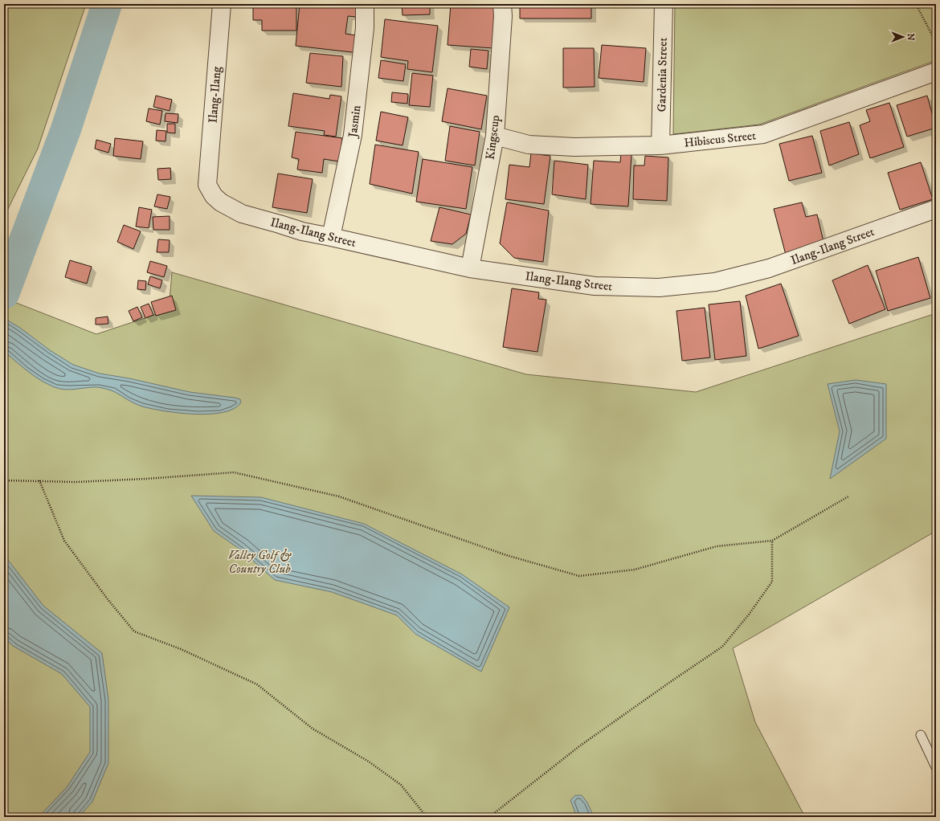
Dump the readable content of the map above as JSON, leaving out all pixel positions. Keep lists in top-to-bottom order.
{
  "streets": {
    "street": [
      "Gardenia Street",
      "Ilang-Ilang",
      "Jasmin",
      "Kingscup",
      "Hibiscus Street",
      "Ilang-Ilang Street"
    ]
  },
  "crossings": [
    ["Gardenia Street", "Hibiscus Street"],
    ["Ilang-Ilang", "Ilang-Ilang Street"],
    ["Jasmin", "Ilang-Ilang Street"],
    ["Kingscup", "Hibiscus Street"],
    ["Kingscup", "Ilang-Ilang Street"]
  ],
  "parks": ["Valley Golf & Country Club"],
  "north": "right"
}
